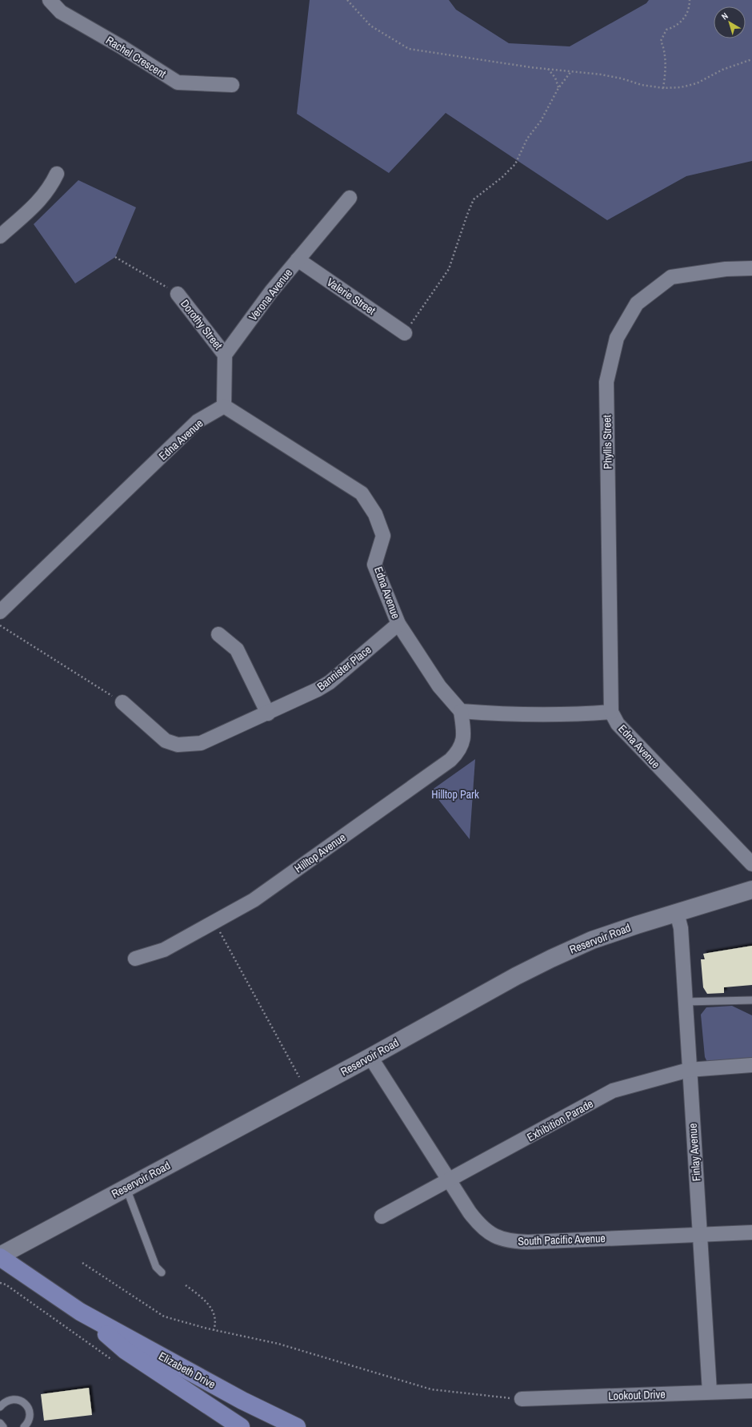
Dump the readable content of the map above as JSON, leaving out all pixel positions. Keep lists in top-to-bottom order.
{
  "streets": {
    "main road": ["Elizabeth Drive"],
    "street": [
      "Rachel Crescent",
      "Verona Avenue",
      "Valerie Street",
      "Dorothy Street",
      "Edna Avenue",
      "Phyllis Street",
      "Bannister Place",
      "Hilltop Avenue",
      "Reservoir Road",
      "Exhibition Parade",
      "Finlay Avenue",
      "South Pacific Avenue",
      "Lookout Drive"
    ]
  },
  "crossings": [
    ["Verona Avenue", "Valerie Street"],
    ["Verona Avenue", "Dorothy Street"],
    ["Edna Avenue", "Phyllis Street"],
    ["Edna Avenue", "Bannister Place"],
    ["Edna Avenue", "Hilltop Avenue"],
    ["Reservoir Road", "Finlay Avenue"],
    ["Reservoir Road", "South Pacific Avenue"],
    ["Reservoir Road", "Elizabeth Drive"],
    ["Exhibition Parade", "Finlay Avenue"],
    ["Exhibition Parade", "South Pacific Avenue"],
    ["Finlay Avenue", "South Pacific Avenue"],
    ["Finlay Avenue", "Lookout Drive"]
  ],
  "parks": ["Hilltop Park"],
  "north": "top left"
}
